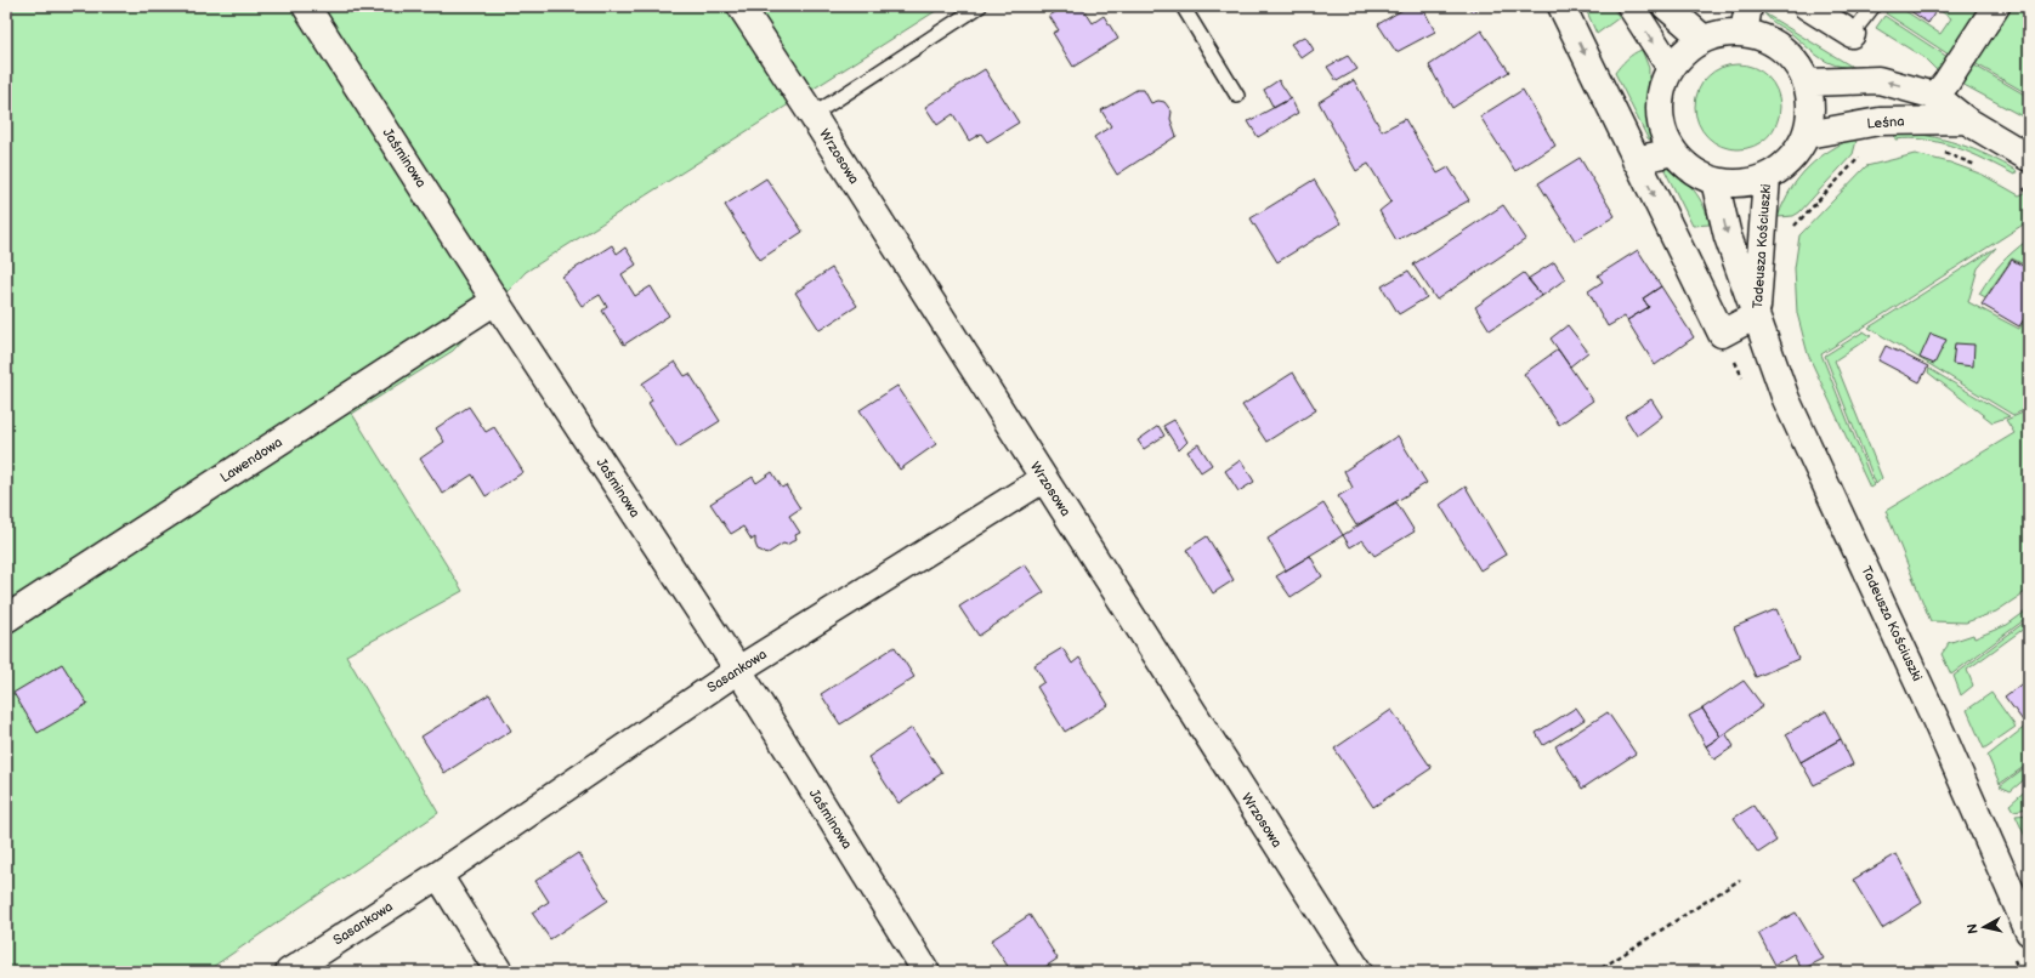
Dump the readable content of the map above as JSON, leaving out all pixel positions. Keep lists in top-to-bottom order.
{
  "streets": {
    "street": [
      "Leśna",
      "Wrzosowa",
      "Jaśminowa",
      "Tadeusza Kościuszki",
      "Lawendowa",
      "Sasankowa"
    ]
  },
  "crossings": [
    ["Leśna", "Tadeusza Kościuszki"],
    ["Wrzosowa", "Sasankowa"],
    ["Jaśminowa", "Lawendowa"],
    ["Jaśminowa", "Sasankowa"]
  ],
  "north": "left"
}
